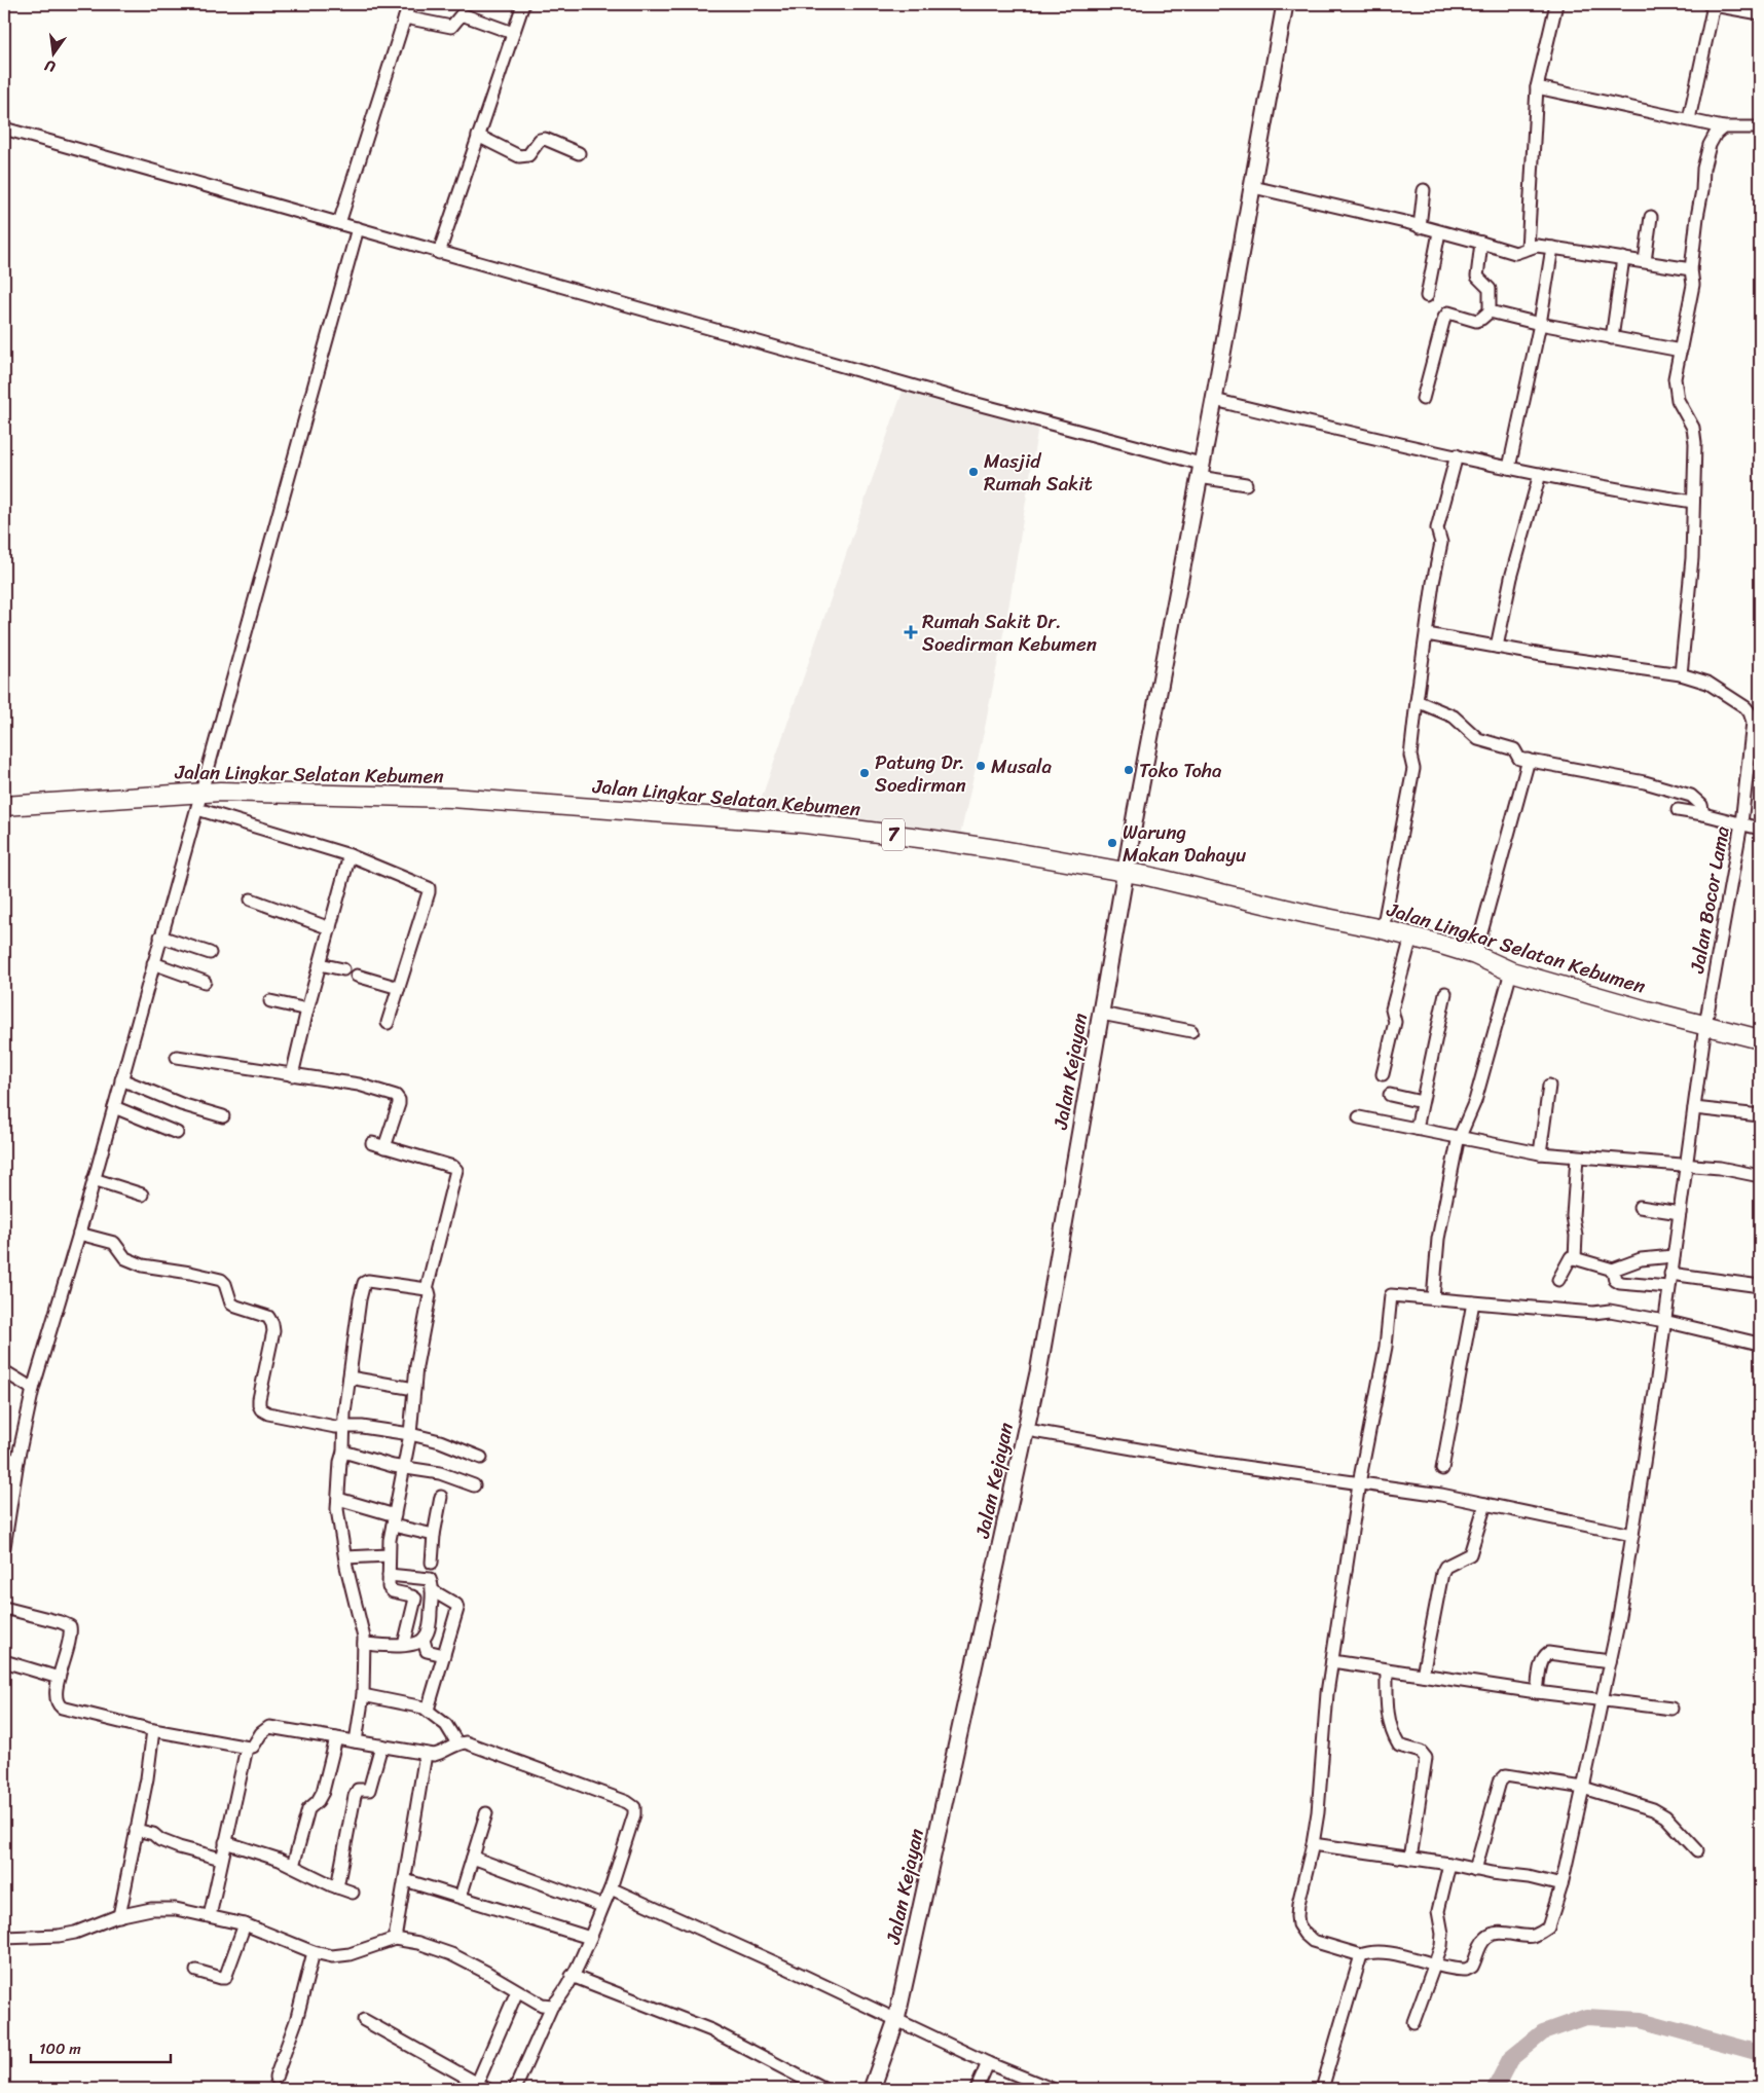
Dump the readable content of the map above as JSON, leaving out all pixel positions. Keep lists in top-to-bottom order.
{
  "streets": {
    "highway": ["Jalan Lingkar Selatan Kebumen", "7"],
    "main road": ["Jalan Kejayan"],
    "street": ["Jalan Bocor Lama"]
  },
  "crossings": [
    ["Jalan Lingkar Selatan Kebumen", "Jalan Bocor Lama"],
    ["Jalan Lingkar Selatan Kebumen", "Jalan Kejayan"]
  ],
  "places": {
    "other": [
      "Masjid Rumah Sakit",
      "Musala",
      "Toko Toha",
      "Patung Dr. Soedirman",
      "Warung Makan Dahayu"
    ],
    "health": ["Rumah Sakit Dr. Soedirman Kebumen"]
  },
  "scale_bar": "100 m",
  "north": "bottom"
}
